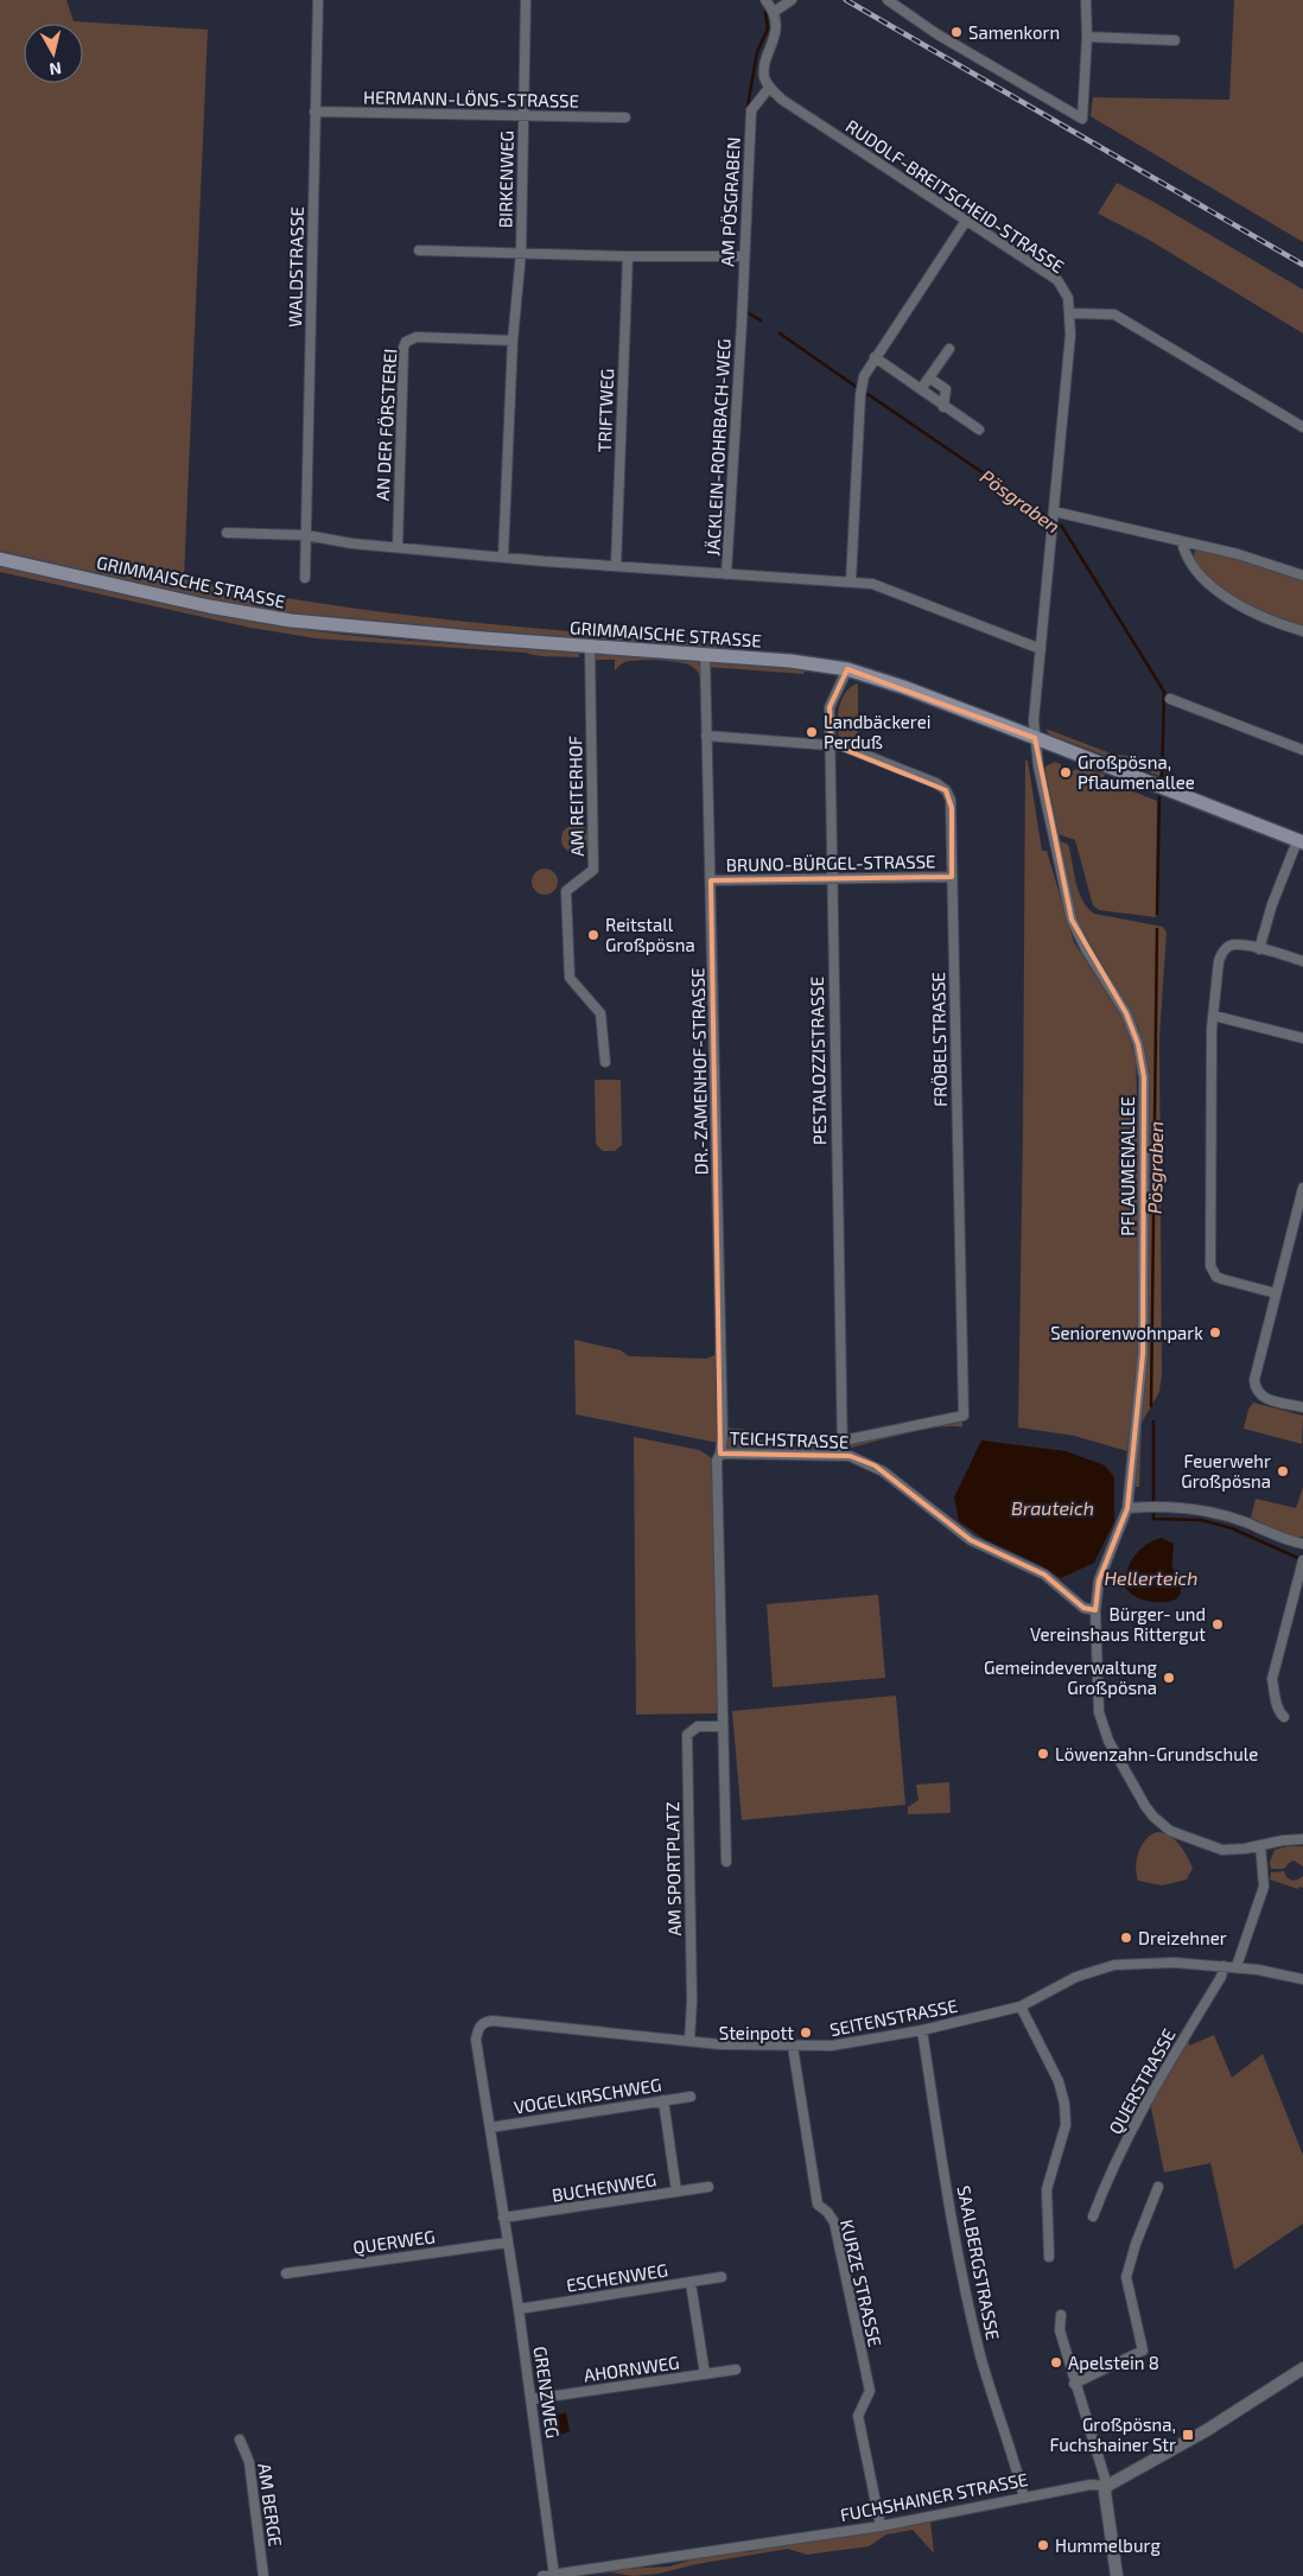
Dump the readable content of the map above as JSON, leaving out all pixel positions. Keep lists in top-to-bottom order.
{
  "streets": {
    "main road": ["GRIMMAISCHE STRASSE"],
    "street": [
      "HERMANN-LÖNS-STRASSE",
      "BIRKENWEG",
      "RUDOLF-BREITSCHEID-STRASSE",
      "AM PÖSGRABEN",
      "WALDSTRASSE",
      "TRIFTWEG",
      "AN DER FÖRSTEREI",
      "JÄCKLEIN-ROHRBACH-WEG",
      "AM REITERHOF",
      "BRUNO-BÜRGEL-STRASSE",
      "FRÖBELSTRASSE",
      "PESTALOZZISTRASSE",
      "DR.-ZAMENHOF-STRASSE",
      "PFLAUMENALLEE",
      "TEICHSTRASSE",
      "AM SPORTPLATZ",
      "SEITENSTRASSE",
      "QUERSTRASSE",
      "VOGELKIRSCHWEG",
      "BUCHENWEG",
      "QUERWEG",
      "SAALBERGSTRASSE",
      "ESCHENWEG",
      "KURZE STRASSE",
      "AHORNWEG",
      "GRENZWEG",
      "FUCHSHAINER STRASSE",
      "AM BERGE"
    ]
  },
  "crossings": [
    ["HERMANN-LÖNS-STRASSE", "BIRKENWEG"],
    ["HERMANN-LÖNS-STRASSE", "WALDSTRASSE"],
    ["RUDOLF-BREITSCHEID-STRASSE", "AM PÖSGRABEN"],
    ["RUDOLF-BREITSCHEID-STRASSE", "GRIMMAISCHE STRASSE"],
    ["RUDOLF-BREITSCHEID-STRASSE", "PFLAUMENALLEE"],
    ["AM PÖSGRABEN", "JÄCKLEIN-ROHRBACH-WEG"],
    ["GRIMMAISCHE STRASSE", "AM REITERHOF"],
    ["GRIMMAISCHE STRASSE", "PESTALOZZISTRASSE"],
    ["GRIMMAISCHE STRASSE", "DR.-ZAMENHOF-STRASSE"],
    ["GRIMMAISCHE STRASSE", "PFLAUMENALLEE"],
    ["BRUNO-BÜRGEL-STRASSE", "FRÖBELSTRASSE"],
    ["BRUNO-BÜRGEL-STRASSE", "PESTALOZZISTRASSE"],
    ["BRUNO-BÜRGEL-STRASSE", "DR.-ZAMENHOF-STRASSE"],
    ["FRÖBELSTRASSE", "PESTALOZZISTRASSE"],
    ["FRÖBELSTRASSE", "DR.-ZAMENHOF-STRASSE"],
    ["PESTALOZZISTRASSE", "TEICHSTRASSE"],
    ["DR.-ZAMENHOF-STRASSE", "TEICHSTRASSE"],
    ["PFLAUMENALLEE", "TEICHSTRASSE"],
    ["AM SPORTPLATZ", "SEITENSTRASSE"],
    ["SEITENSTRASSE", "QUERSTRASSE"],
    ["SEITENSTRASSE", "SAALBERGSTRASSE"],
    ["SEITENSTRASSE", "KURZE STRASSE"],
    ["SEITENSTRASSE", "GRENZWEG"],
    ["VOGELKIRSCHWEG", "GRENZWEG"],
    ["BUCHENWEG", "GRENZWEG"],
    ["QUERWEG", "GRENZWEG"],
    ["SAALBERGSTRASSE", "FUCHSHAINER STRASSE"],
    ["ESCHENWEG", "GRENZWEG"],
    ["KURZE STRASSE", "FUCHSHAINER STRASSE"],
    ["AHORNWEG", "GRENZWEG"],
    ["GRENZWEG", "FUCHSHAINER STRASSE"]
  ],
  "water": ["Pösgraben", "Brauteich", "Hellerteich"],
  "places": {
    "other": [
      "Samenkorn",
      "Landbäckerei Perduß",
      "Großpösna, Pflaumenallee",
      "Reitstall Großpösna",
      "Seniorenwohnpark",
      "Feuerwehr Großpösna",
      "Bürger- und Vereinshaus Rittergut",
      "Gemeindeverwaltung Großpösna",
      "Löwenzahn-Grundschule",
      "Dreizehner",
      "Steinpott",
      "Apelstein 8",
      "Hummelburg"
    ],
    "transit": ["Großpösna, Fuchshainer Str"]
  },
  "north": "bottom"
}
